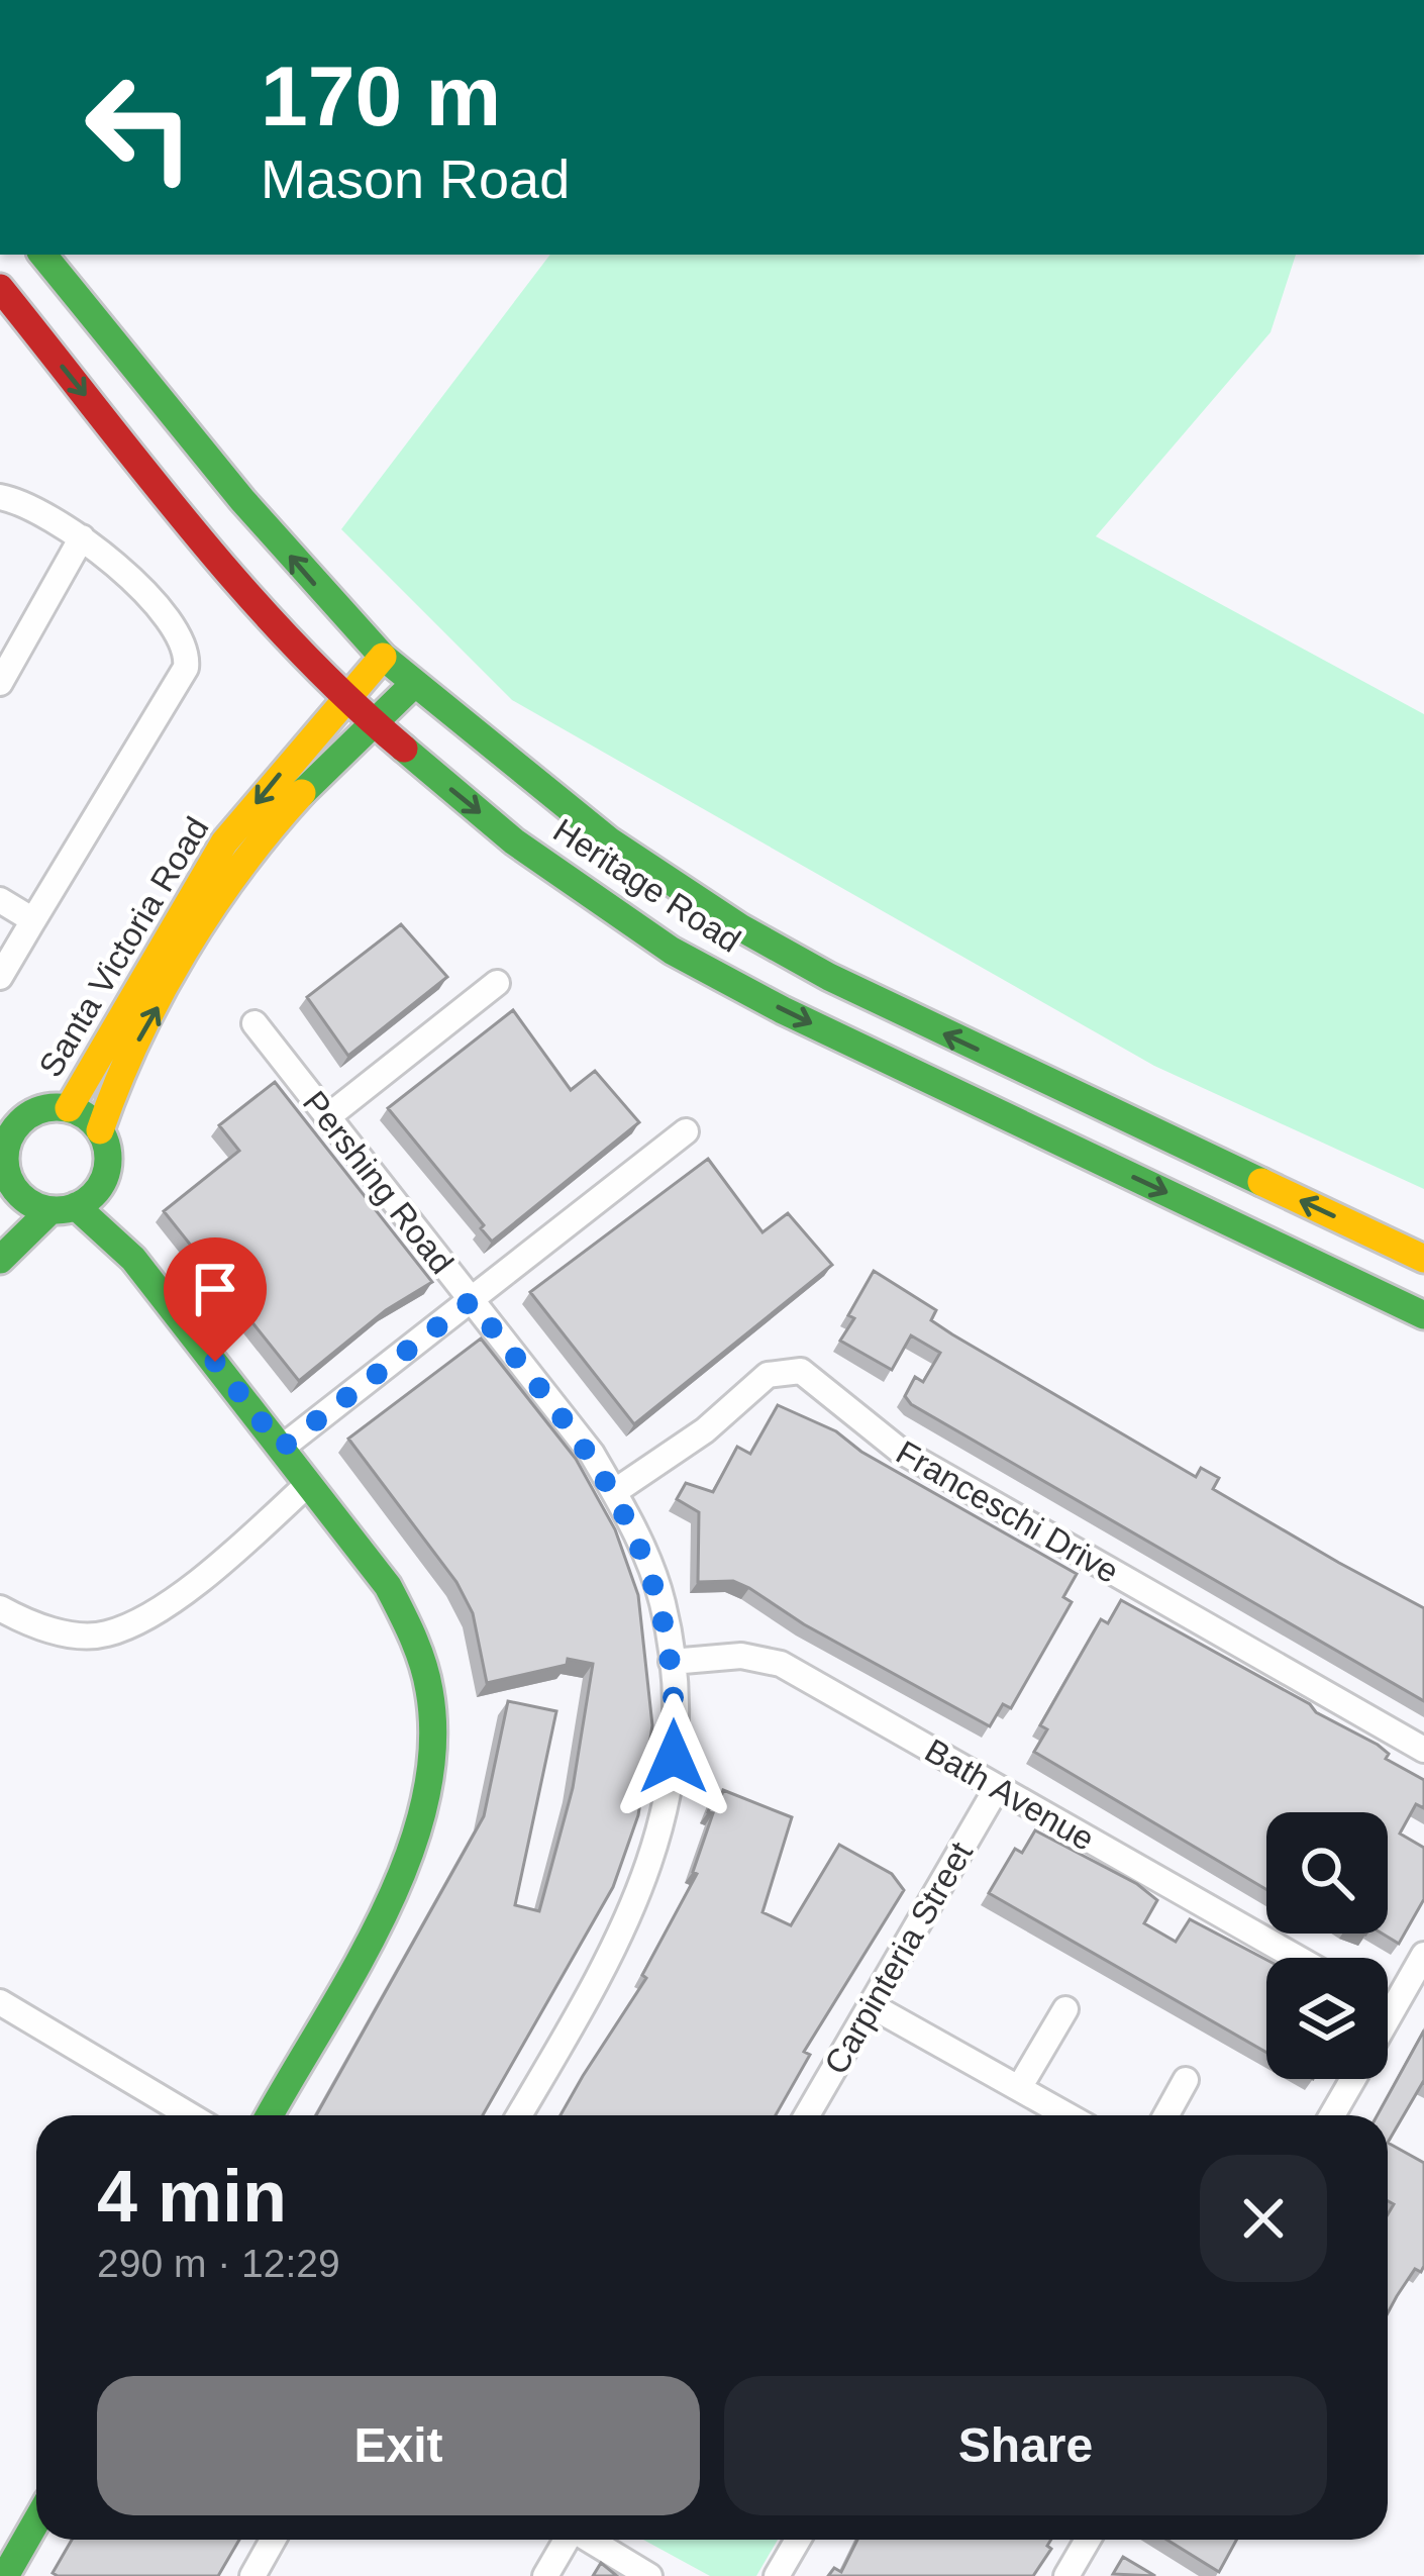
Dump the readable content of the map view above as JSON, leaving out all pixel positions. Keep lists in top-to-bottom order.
{
  "streets": {
    "main road": ["Heritage Road", "Santa Victoria Road"],
    "street": [
      "Pershing Road",
      "Franceschi Drive",
      "Bath Avenue",
      "Carpinteria Street"
    ]
  },
  "crossings": [
    ["Heritage Road", "Santa Victoria Road"],
    ["Pershing Road", "Franceschi Drive"],
    ["Pershing Road", "Bath Avenue"],
    ["Bath Avenue", "Carpinteria Street"]
  ],
  "page": {
    "turn": ["170 m", "Mason Road"],
    "heading": ["4 min", "290 m · 12:29"],
    "buttons": ["Exit", "Share"]
  }
}
